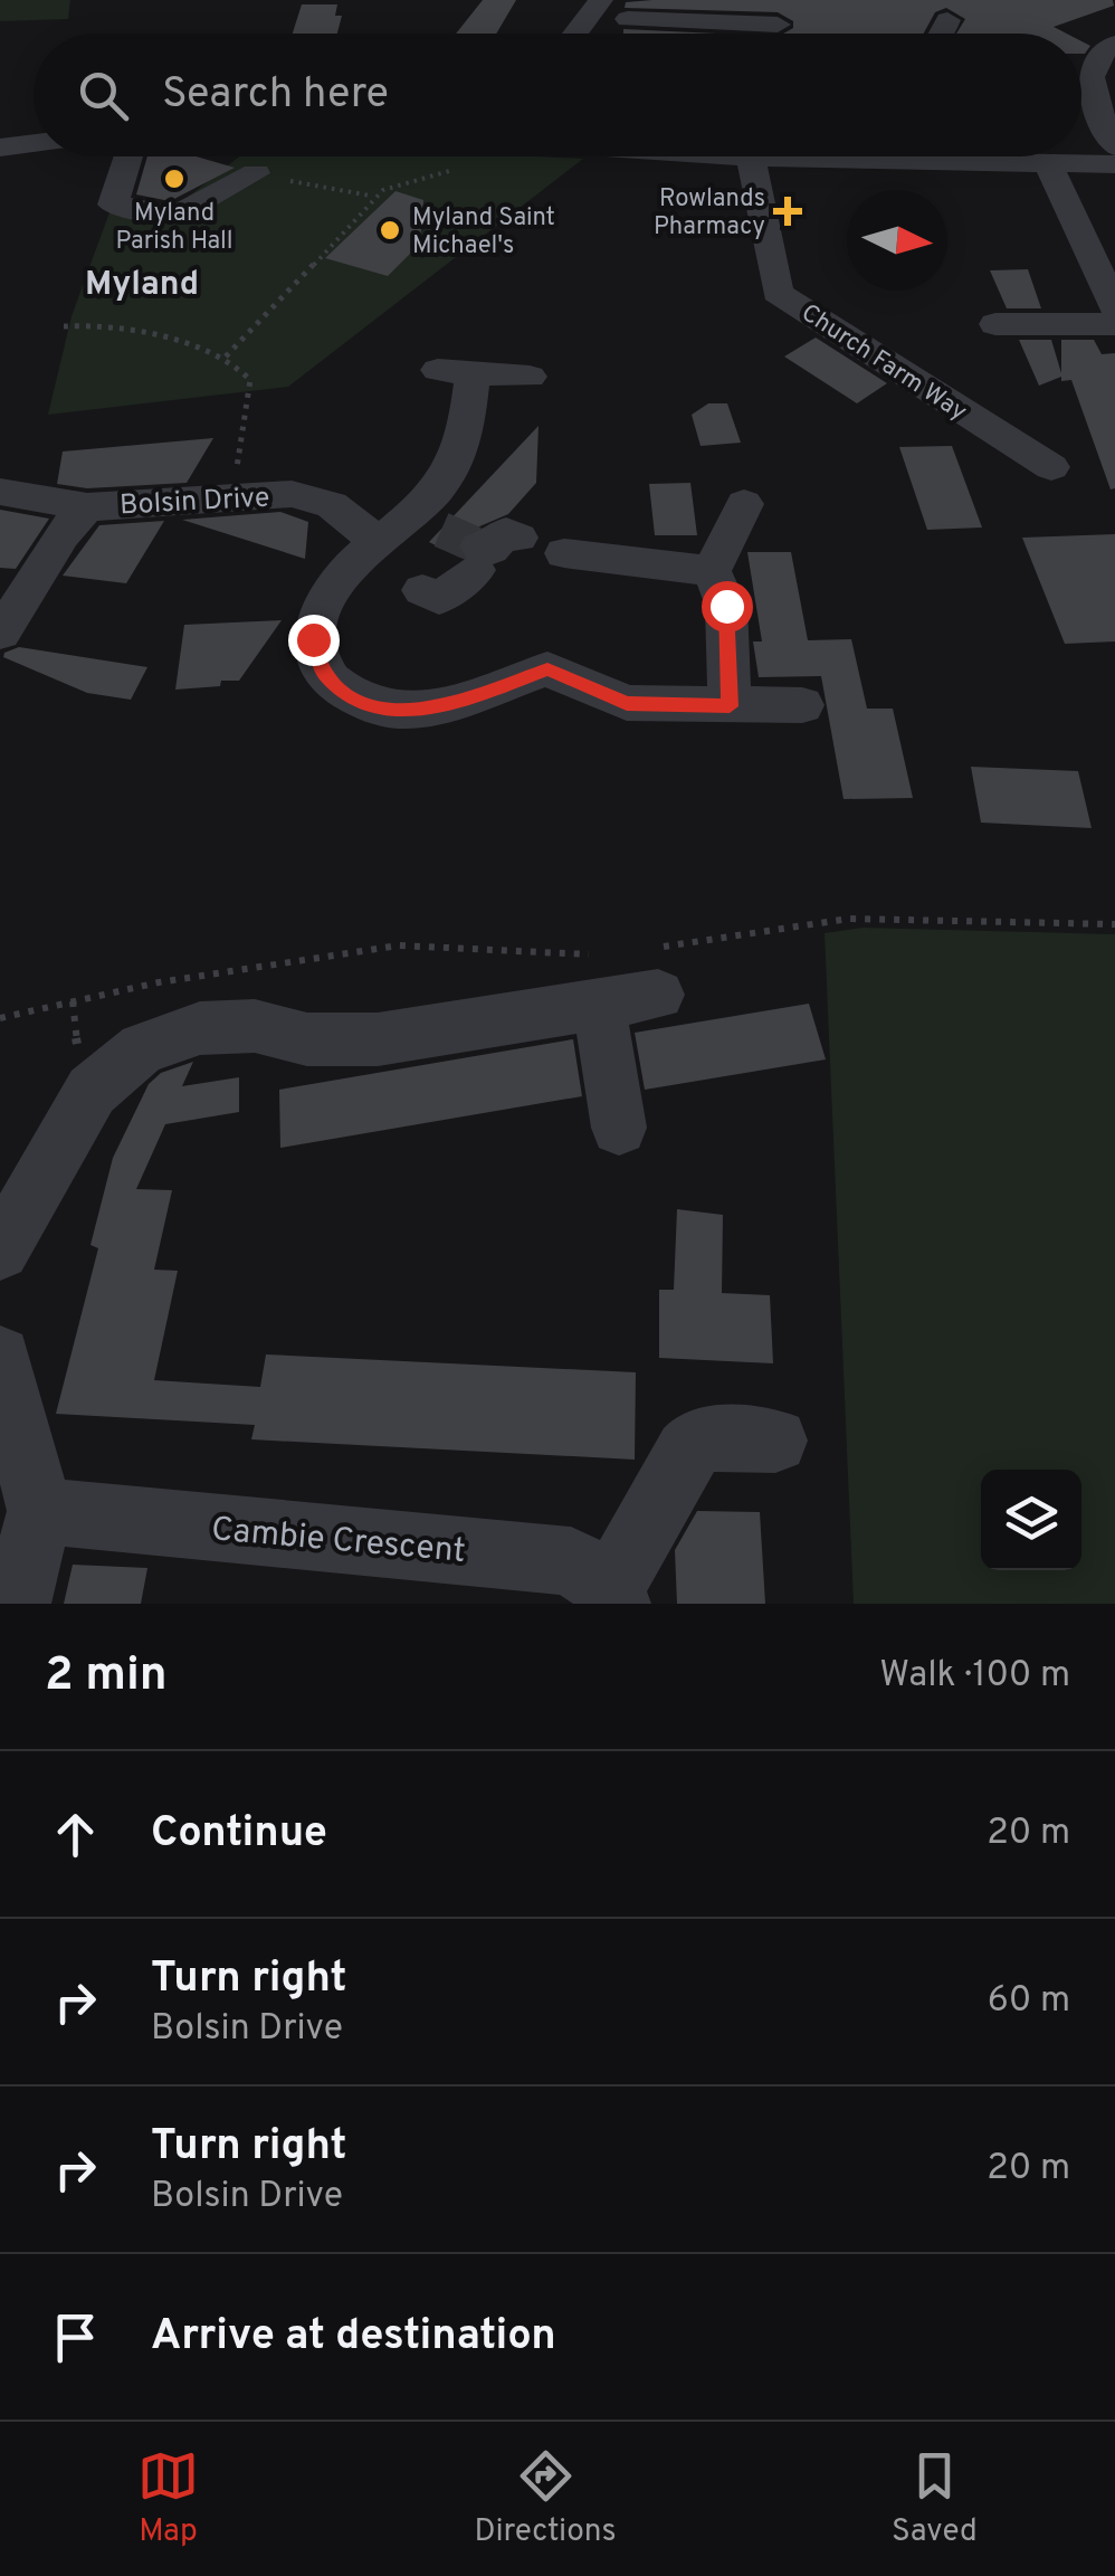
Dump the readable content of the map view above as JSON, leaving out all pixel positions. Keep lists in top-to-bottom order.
{
  "streets": {
    "street": ["Church Farm Way", "Bolsin Drive", "Cambie Crescent"]
  },
  "districts": ["Myland"],
  "places": {
    "other": ["Myland Parish Hall", "Myland Saint Michael's"],
    "health": ["Rowlands Pharmacy"]
  },
  "north": "right",
  "page": {
    "search": "Search here",
    "heading": ["2 min", "Walk · 100 m"],
    "list": [
      ["Continue", "20 m"],
      ["Turn right", "Bolsin Drive", "60 m"],
      ["Turn right", "Bolsin Drive", "20 m"],
      "Arrive at destination"
    ],
    "nav": ["Map", "Directions", "Saved"]
  }
}
